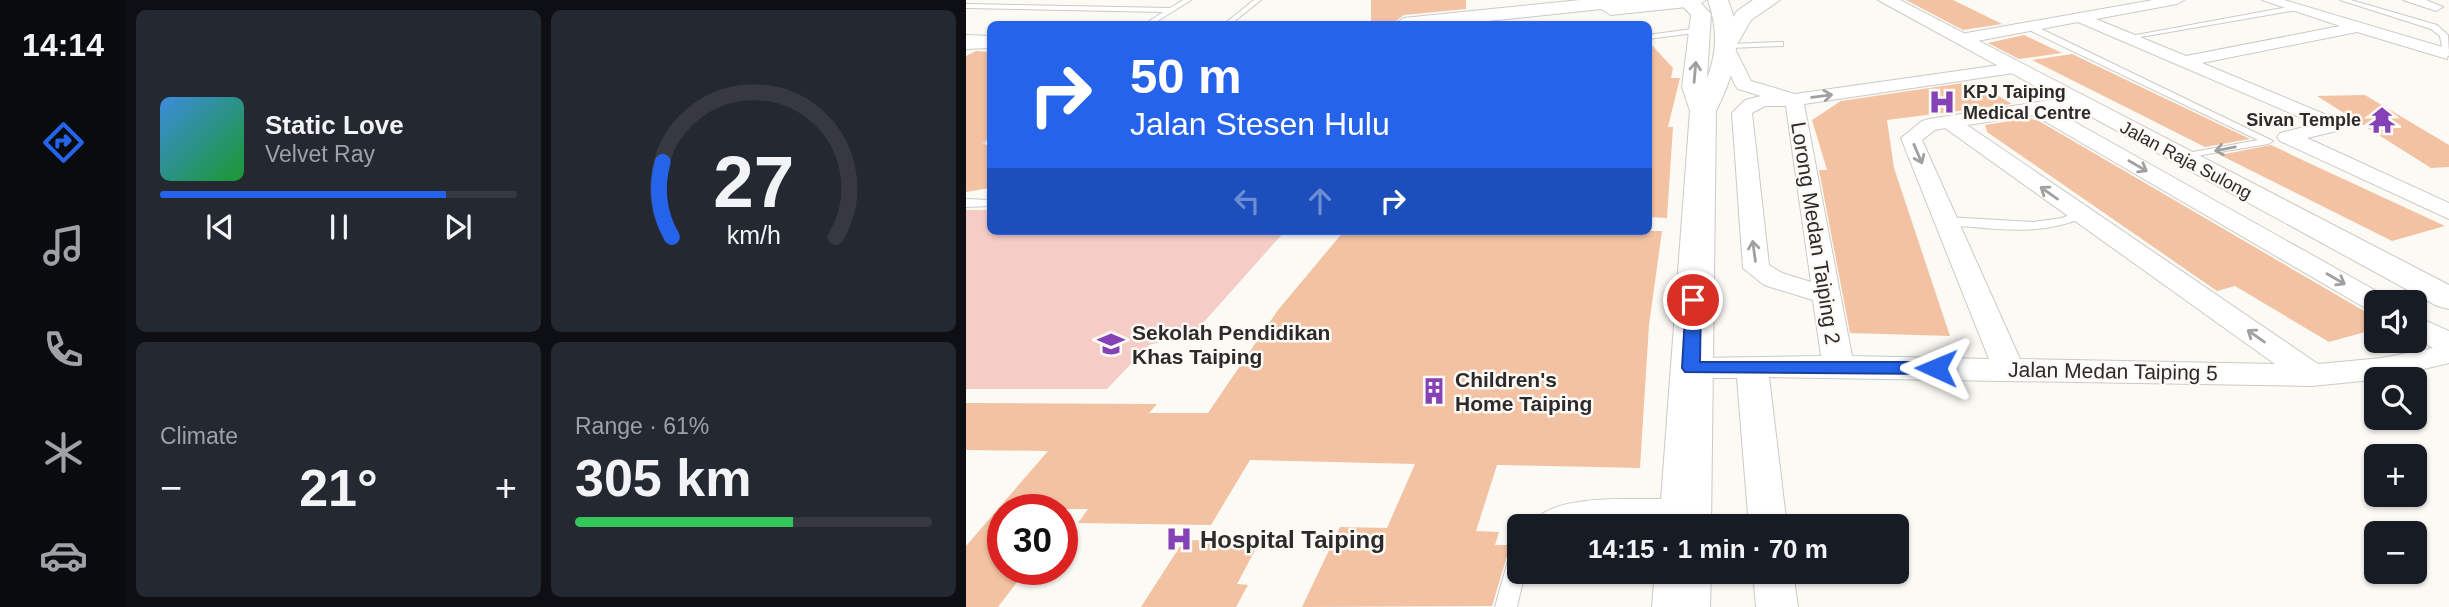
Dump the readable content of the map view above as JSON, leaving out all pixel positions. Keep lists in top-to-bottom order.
{
  "streets": {
    "street": ["Jalan Raja Sulong", "Lorong Medan Taiping 2", "Jalan Medan Taiping 5"]
  },
  "crossings": [
    ["Lorong Medan Taiping 2", "Jalan Medan Taiping 5"]
  ],
  "places": {
    "hospital": ["KPJ Taiping Medical Centre", "Hospital Taiping"],
    "temple": ["Sivan Temple"],
    "school or university": ["Sekolah Pendidikan Khas Taiping"],
    "building": ["Children's Home Taiping"]
  },
  "page": {
    "tabs": "14:14",
    "turn": ["50 m", "Jalan Stesen Hulu"],
    "song": ["Static Love", "Velvet Ray"],
    "map_buttons": ["+", "−"],
    "tile": [
      "Climate",
      ["Range · 61%", "305 km"]
    ],
    "heat": ["−", "21°", "+"],
    "limit": "30",
    "trip": "14:15 · 1 min · 70 m",
    "gauge": ["27", "km/h"]
  }
}
